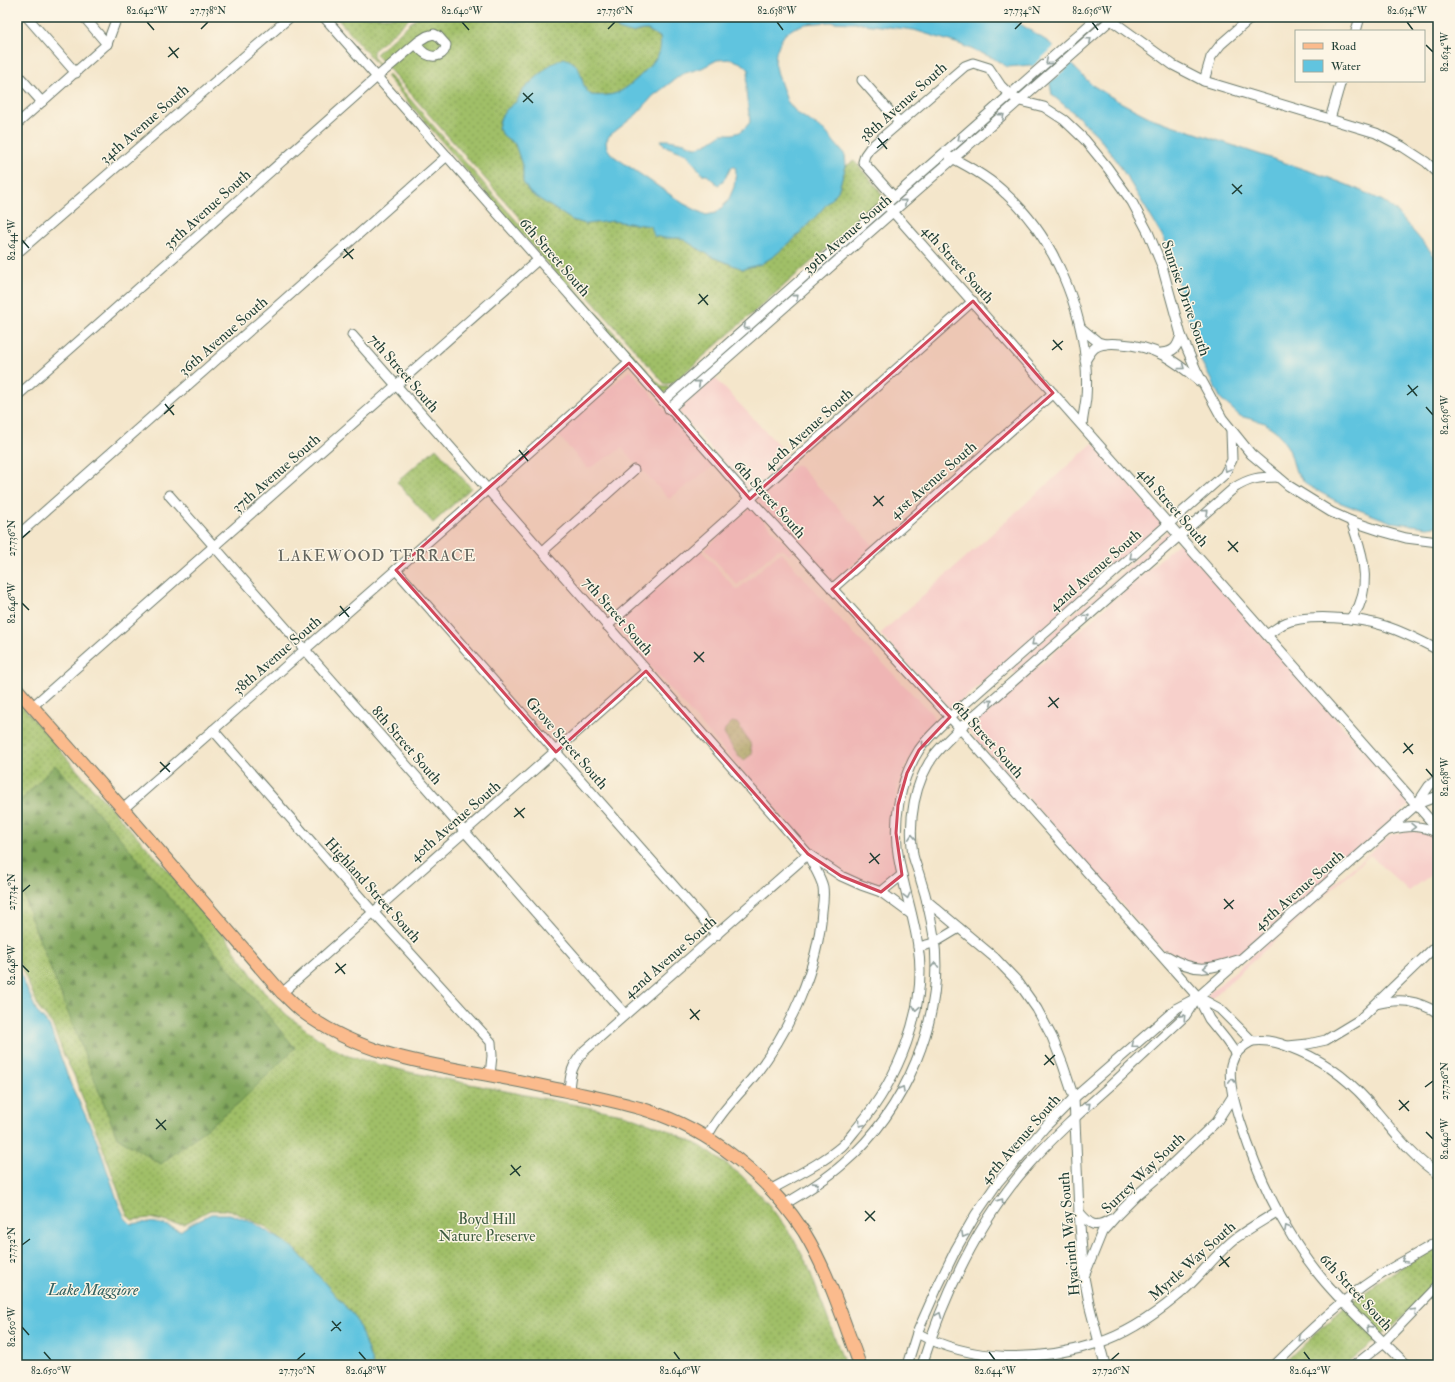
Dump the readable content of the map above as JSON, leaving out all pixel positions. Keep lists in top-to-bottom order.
{
  "streets": {
    "street": [
      "38th Avenue South",
      "34th Avenue South",
      "35th Avenue South",
      "39th Avenue South",
      "6th Street South",
      "4th Street South",
      "Sunrise Drive South",
      "36th Avenue South",
      "7th Street South",
      "40th Avenue South",
      "37th Avenue South",
      "41st Avenue South",
      "42nd Avenue South",
      "Grove Street South",
      "8th Street South",
      "Highland Street South",
      "45th Avenue South",
      "Surrey Way South",
      "Hyacinth Way South",
      "Myrtle Way South"
    ]
  },
  "crossings": [
    ["38th Avenue South", "39th Avenue South"],
    ["38th Avenue South", "6th Street South"],
    ["38th Avenue South", "Sunrise Drive South"],
    ["38th Avenue South", "7th Street South"],
    ["38th Avenue South", "Grove Street South"],
    ["38th Avenue South", "8th Street South"],
    ["38th Avenue South", "Highland Street South"],
    ["35th Avenue South", "6th Street South"],
    ["39th Avenue South", "6th Street South"],
    ["39th Avenue South", "4th Street South"],
    ["39th Avenue South", "Sunrise Drive South"],
    ["6th Street South", "36th Avenue South"],
    ["6th Street South", "40th Avenue South"],
    ["6th Street South", "37th Avenue South"],
    ["6th Street South", "41st Avenue South"],
    ["6th Street South", "42nd Avenue South"],
    ["6th Street South", "45th Avenue South"],
    ["6th Street South", "Surrey Way South"],
    ["6th Street South", "Myrtle Way South"],
    ["4th Street South", "40th Avenue South"],
    ["4th Street South", "41st Avenue South"],
    ["4th Street South", "42nd Avenue South"],
    ["4th Street South", "45th Avenue South"],
    ["Sunrise Drive South", "42nd Avenue South"],
    ["7th Street South", "40th Avenue South"],
    ["7th Street South", "37th Avenue South"],
    ["7th Street South", "42nd Avenue South"],
    ["40th Avenue South", "Grove Street South"],
    ["40th Avenue South", "8th Street South"],
    ["40th Avenue South", "Highland Street South"],
    ["37th Avenue South", "8th Street South"],
    ["42nd Avenue South", "Grove Street South"],
    ["42nd Avenue South", "8th Street South"],
    ["45th Avenue South", "Hyacinth Way South"],
    ["45th Avenue South", "Myrtle Way South"],
    ["Surrey Way South", "Hyacinth Way South"],
    ["Hyacinth Way South", "Myrtle Way South"]
  ],
  "districts": ["LAKEWOOD TERRACE"],
  "water": ["Lake Maggiore"],
  "parks": ["Boyd Hill Nature Preserve"],
  "legend": ["Road", "Water"],
  "coordinates": [
    "82.642°W",
    "27.738°N",
    "82.640°W",
    "27.736°N",
    "82.638°W",
    "27.734°N",
    "82.636°W",
    "82.634°W",
    "82.644°W",
    "82.646°W",
    "82.648°W",
    "27.726°N",
    "27.732°N",
    "82.650°W",
    "27.730°N"
  ]
}
